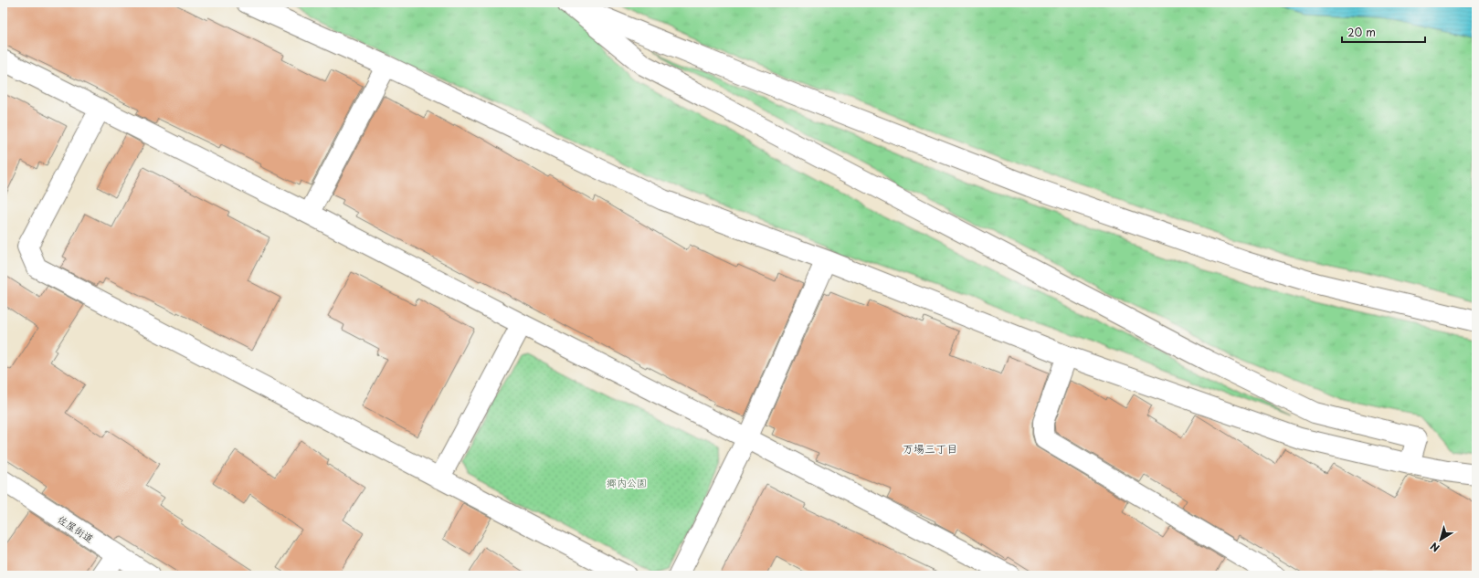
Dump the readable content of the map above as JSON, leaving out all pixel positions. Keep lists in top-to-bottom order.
{
  "streets": {
    "street": ["佐屋街道"]
  },
  "districts": ["万場三丁目"],
  "parks": ["郷内公園"],
  "scale_bar": "20 m",
  "north": "bottom left"
}
